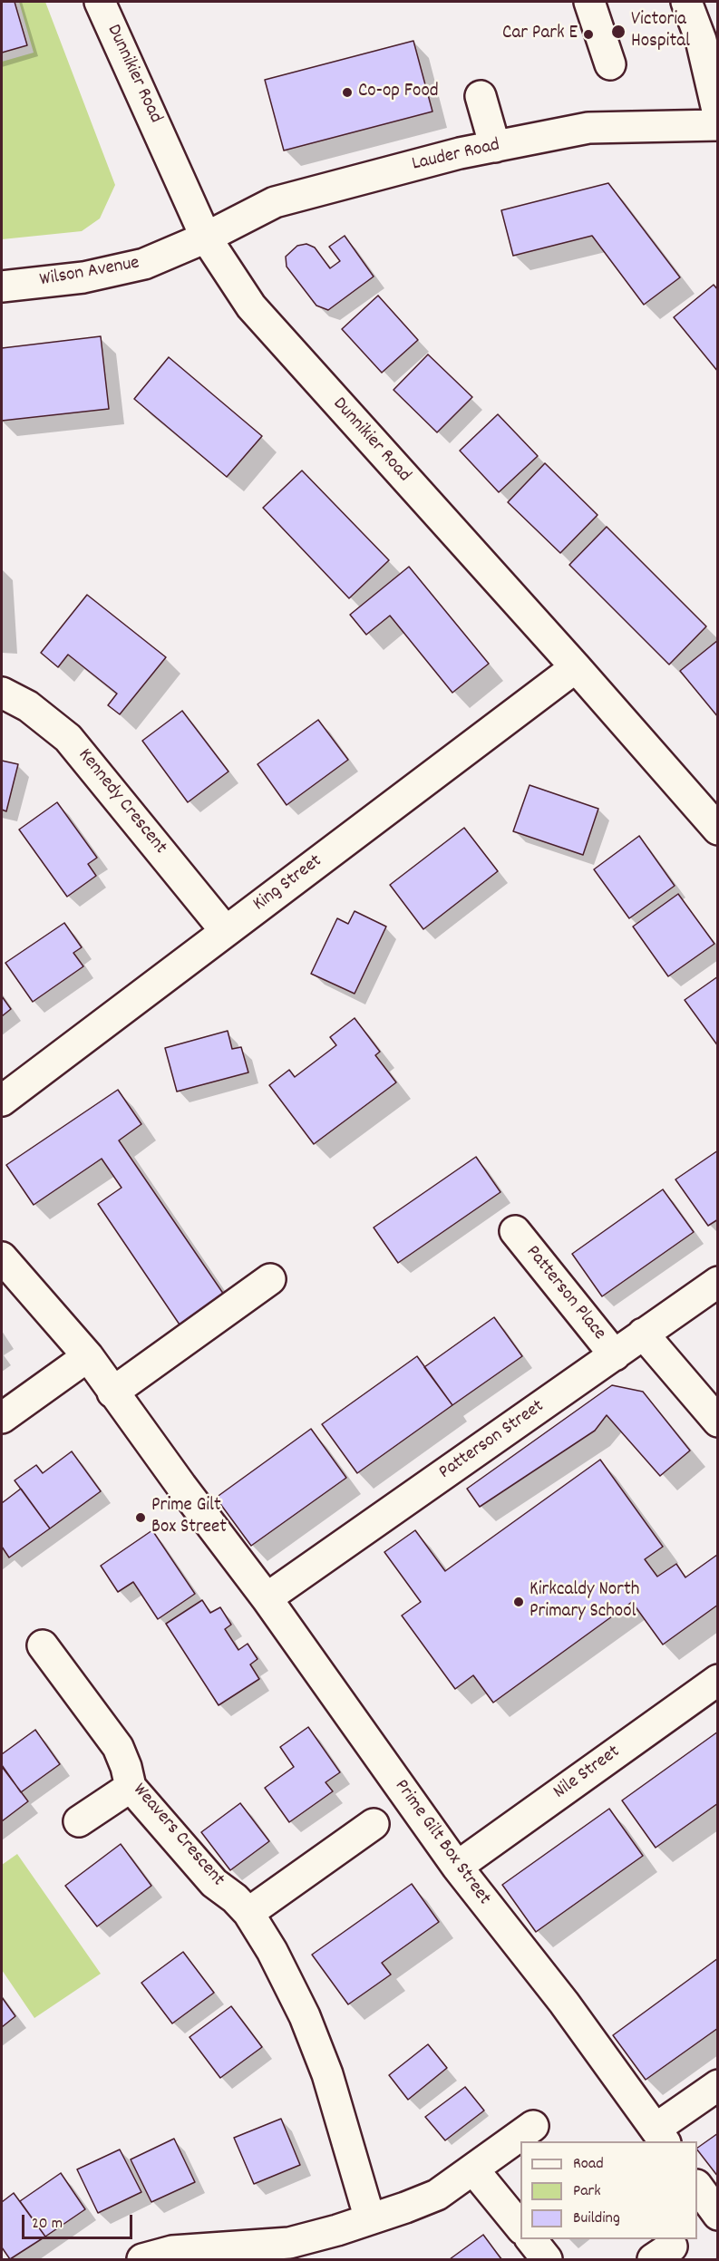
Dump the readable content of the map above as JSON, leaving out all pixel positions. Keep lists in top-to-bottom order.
{
  "streets": {
    "street": [
      "Dunnikier Road",
      "Lauder Road",
      "Wilson Avenue",
      "Kennedy Crescent",
      "King Street",
      "Patterson Place",
      "Patterson Street",
      "Nile Street",
      "Weavers Crescent",
      "Prime Gilt Box Street"
    ]
  },
  "crossings": [
    ["Dunnikier Road", "Lauder Road"],
    ["Dunnikier Road", "Wilson Avenue"],
    ["Dunnikier Road", "King Street"],
    ["Lauder Road", "Wilson Avenue"],
    ["Kennedy Crescent", "King Street"],
    ["Patterson Place", "Patterson Street"],
    ["Patterson Street", "Prime Gilt Box Street"],
    ["Nile Street", "Prime Gilt Box Street"]
  ],
  "places": [
    "Victoria Hospital",
    "Car Park E",
    "Co-op Food",
    "Prime Gilt Box Street",
    "Kirkcaldy North Primary School"
  ],
  "legend": ["Road", "Park", "Building"],
  "scale_bar": "20 m"
}
